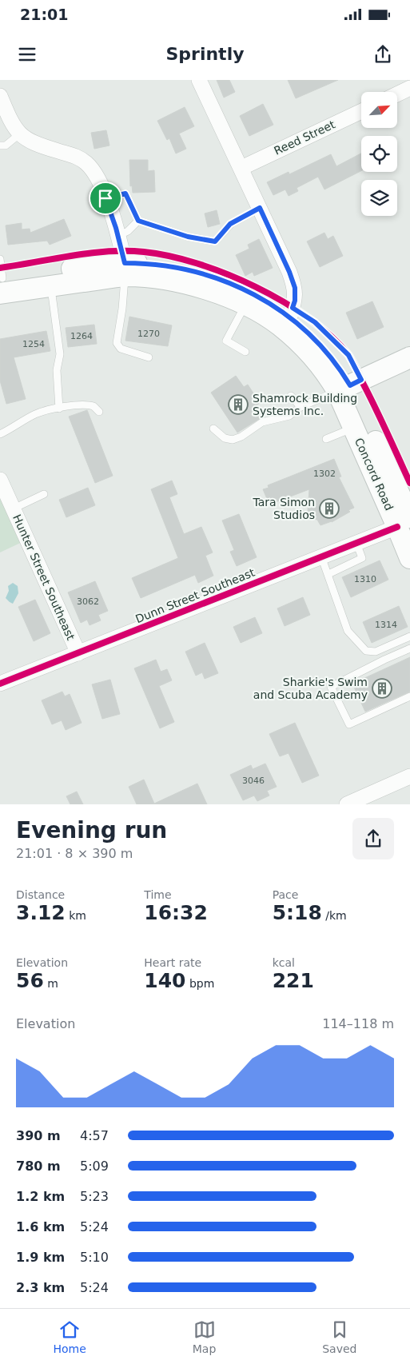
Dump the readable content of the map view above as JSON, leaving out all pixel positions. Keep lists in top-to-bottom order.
{
  "streets": {
    "main road": ["Concord Road"],
    "street": ["Reed Street", "Hunter Street Southeast", "Dunn Street Southeast"]
  },
  "crossings": [
    ["Concord Road", "Dunn Street Southeast"],
    ["Hunter Street Southeast", "Dunn Street Southeast"]
  ],
  "places": {
    "building": ["Shamrock Building Systems Inc.", "Tara Simon Studios", "Sharkie's Swim and Scuba Academy"]
  },
  "house_numbers": [
    "1270",
    "1264",
    "1254",
    "1302",
    "1310",
    "3062",
    "1314",
    "3046"
  ],
  "north": "top right",
  "page": {
    "status": "21:01",
    "header": "Sprintly",
    "heading": ["Evening run", "21:01 · 8 × 390 m"],
    "stats": [
      ["Distance", "3.12 km"],
      ["Time", "16:32"],
      ["Pace", "5:18 /km"],
      ["Elevation", "56 m"],
      ["Heart rate", "140 bpm"],
      ["kcal", "221"]
    ],
    "chart": ["Elevation", "114–118 m"],
    "list": [
      {
        "name": "390 m",
        "note": "4:57"
      },
      {
        "name": "780 m",
        "note": "5:09"
      },
      {
        "name": "1.2 km",
        "note": "5:23"
      },
      {
        "name": "1.6 km",
        "note": "5:24"
      },
      {
        "name": "1.9 km",
        "note": "5:10"
      },
      {
        "name": "2.3 km",
        "note": "5:24"
      }
    ],
    "tabs": ["Home", "Map", "Saved"]
  }
}
